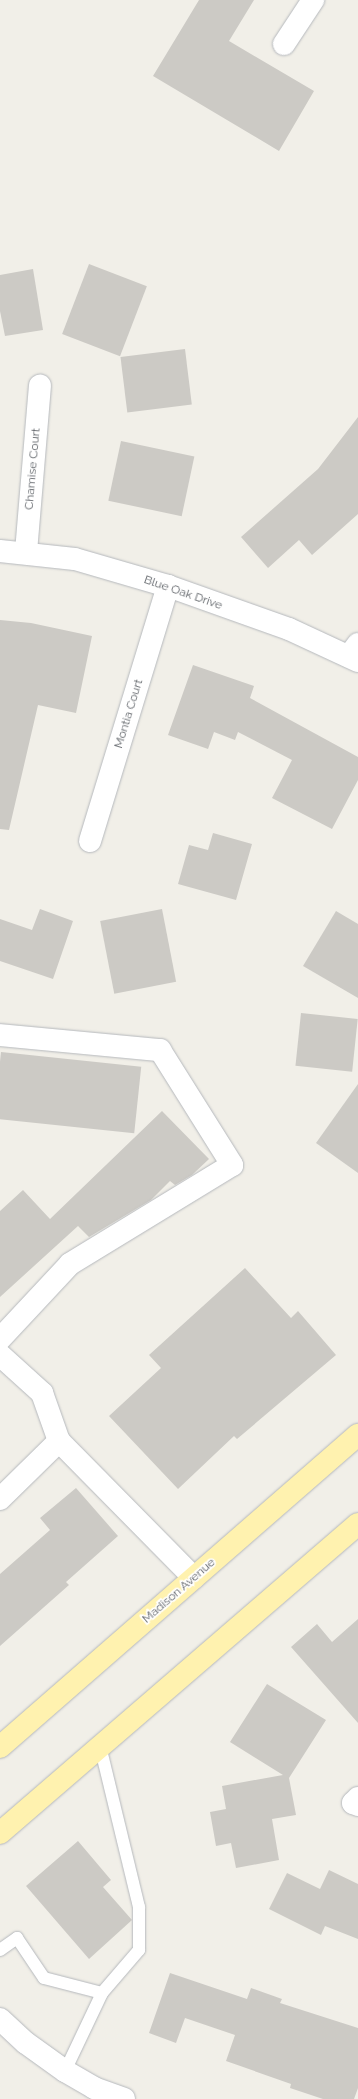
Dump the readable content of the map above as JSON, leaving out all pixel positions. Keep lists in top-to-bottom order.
{
  "streets": {
    "main road": ["Madison Avenue"],
    "street": ["Chamise Court", "Blue Oak Drive", "Montia Court"]
  },
  "crossings": [
    ["Chamise Court", "Blue Oak Drive"],
    ["Blue Oak Drive", "Montia Court"]
  ]
}
